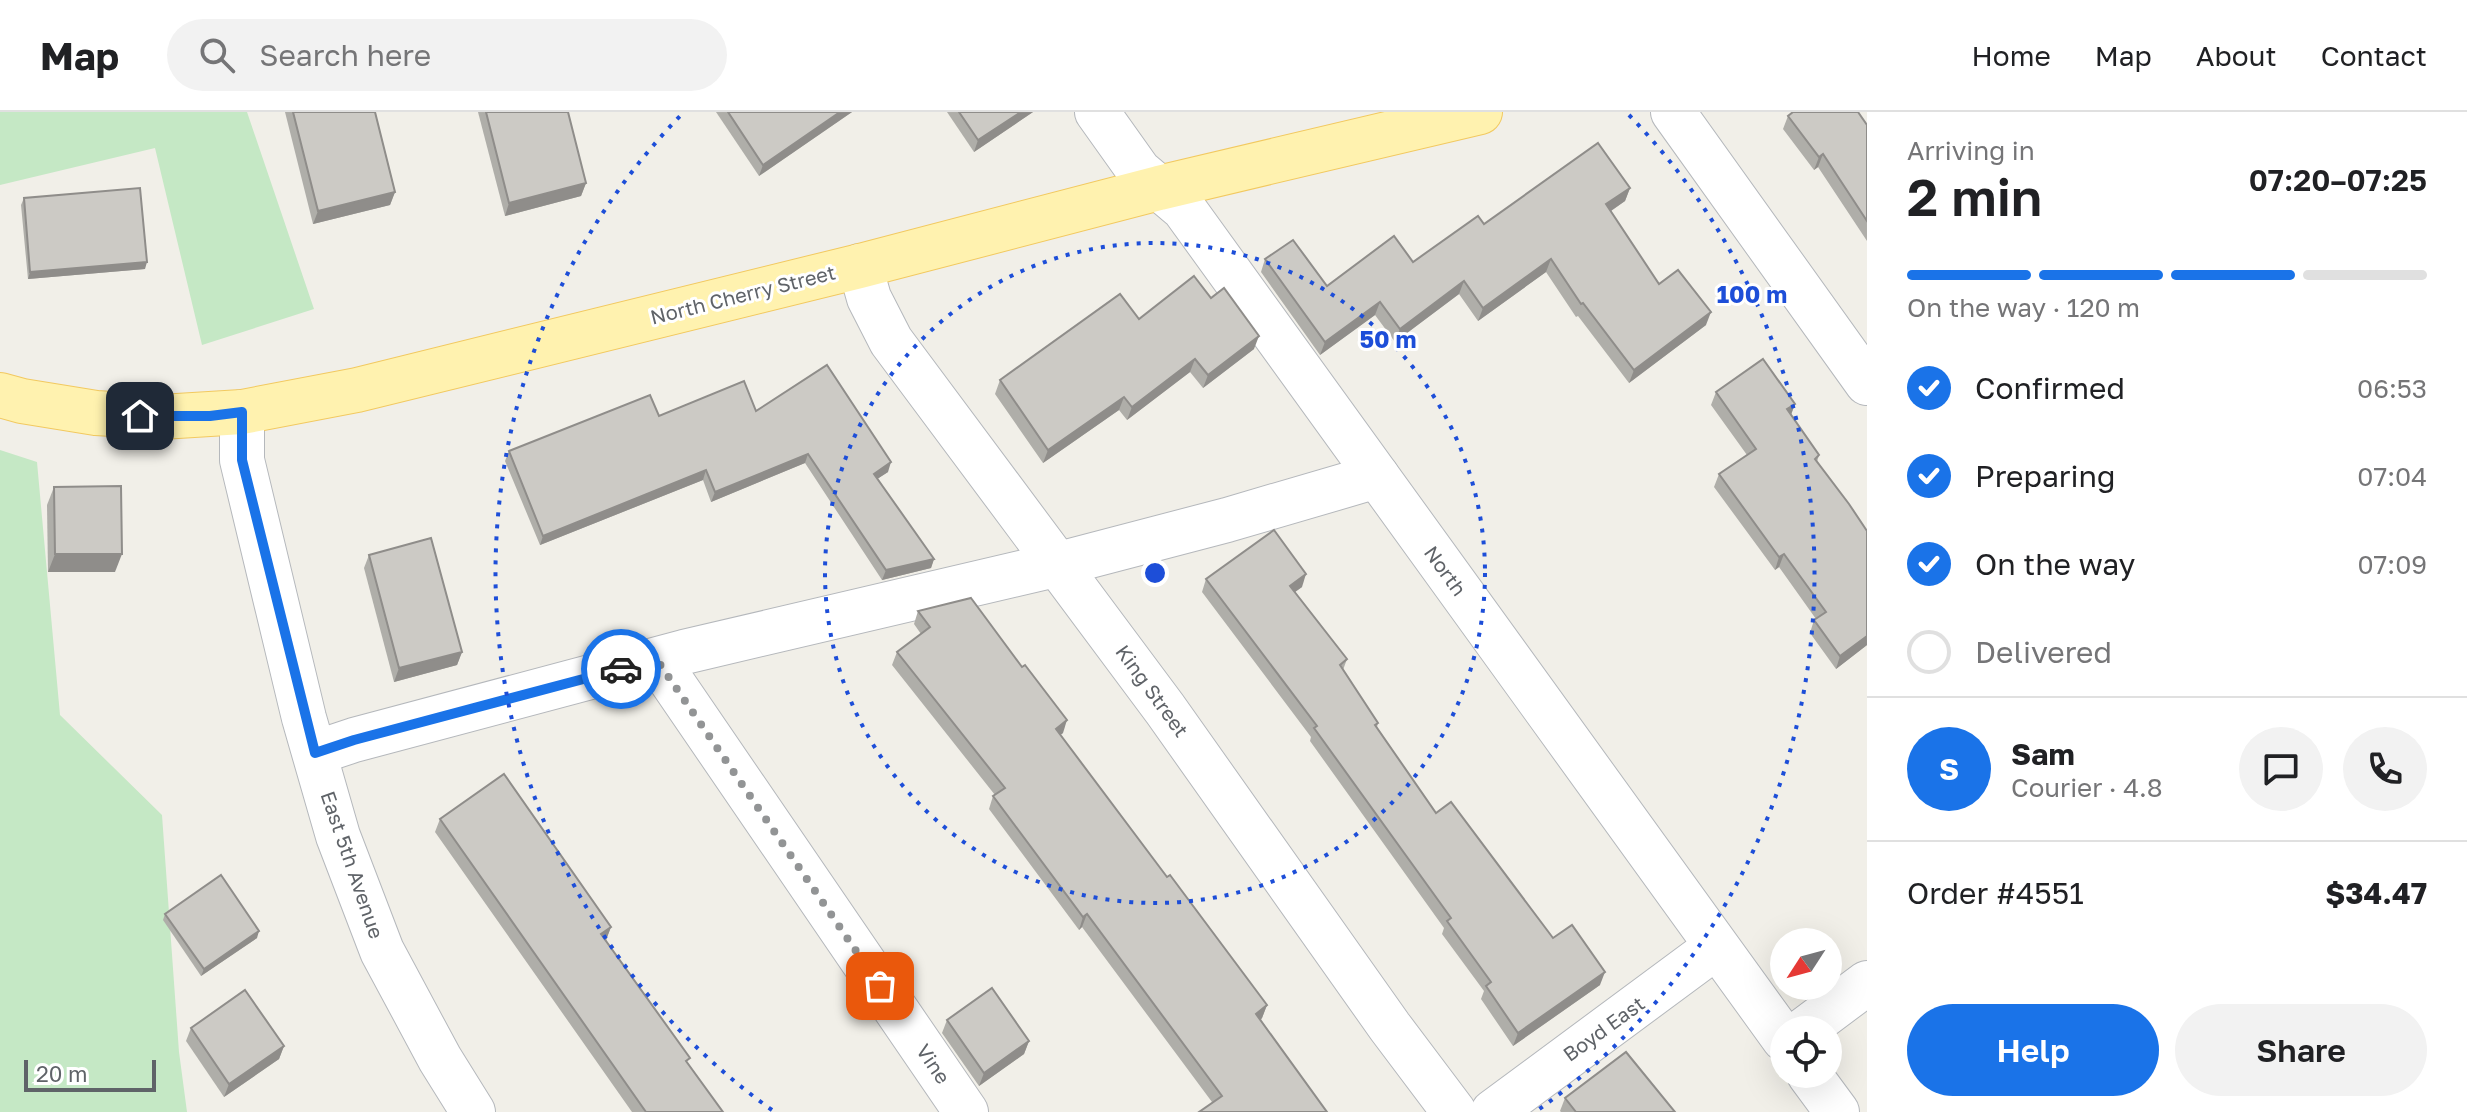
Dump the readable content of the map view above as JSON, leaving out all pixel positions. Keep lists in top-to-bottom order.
{
  "streets": {
    "main road": ["North Cherry Street"],
    "street": [
      "North",
      "King Street",
      "East 5th Avenue",
      "Boyd East",
      "Vine"
    ]
  },
  "crossings": [
    ["North Cherry Street", "North"],
    ["North Cherry Street", "King Street"],
    ["North Cherry Street", "East 5th Avenue"],
    ["North", "Boyd East"]
  ],
  "scale_bar": "20 m",
  "north": "bottom left",
  "page": {
    "header": "Map",
    "search": "Search here",
    "nav": [
      "Home",
      "Map",
      "About",
      "Contact"
    ],
    "heading": ["2 min", "Arriving in", "07:20–07:25"],
    "panel": [
      "Sam",
      "Courier · 4.8",
      "Order #4551",
      "$34.47"
    ],
    "bar": "On the way · 120 m",
    "list": [
      ["Confirmed", "06:53"],
      ["Preparing", "07:04"],
      ["On the way", "07:09"],
      "Delivered"
    ],
    "round": "S",
    "buttons": ["Help", "Share"],
    "scale": "20 m"
  },
  "rings": ["100 m", "50 m"]
}
